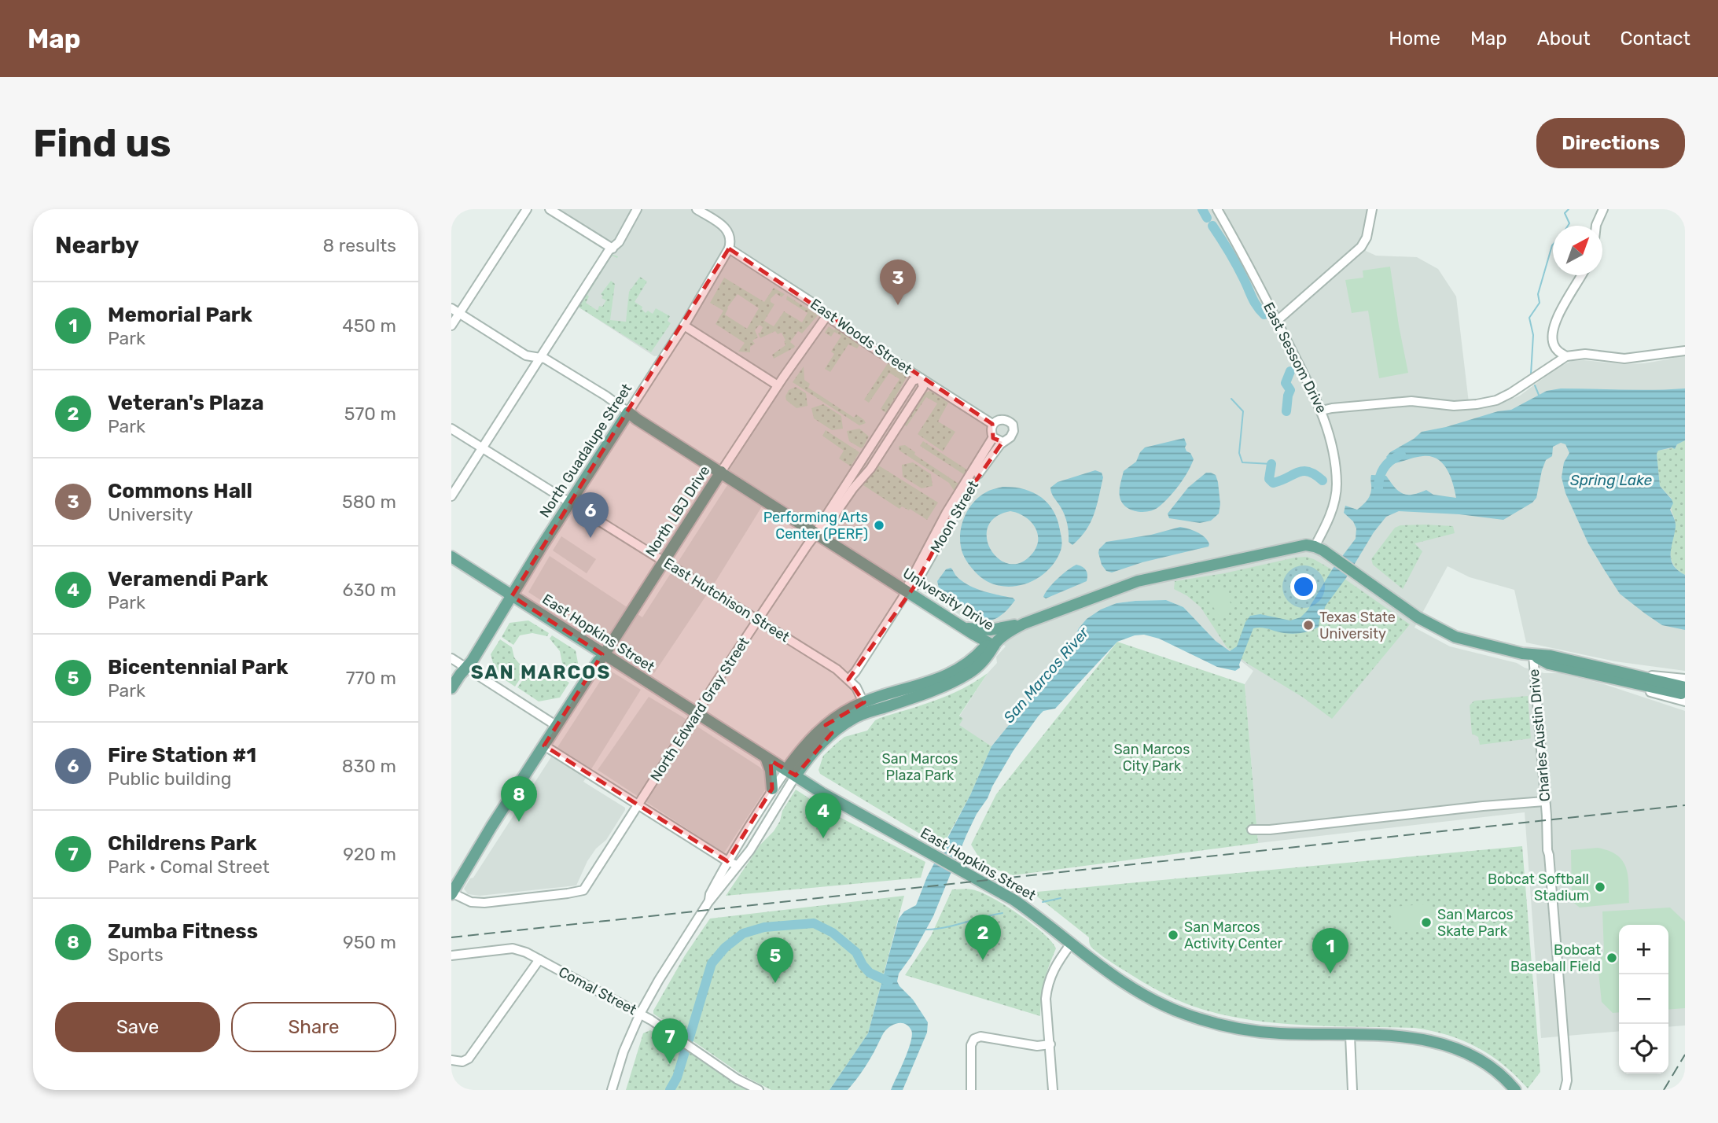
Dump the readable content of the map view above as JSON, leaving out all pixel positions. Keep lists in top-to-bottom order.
{
  "streets": {
    "main road": [
      "North Guadalupe Street",
      "North LBJ Drive",
      "University Drive",
      "East Hopkins Street"
    ],
    "street": [
      "East Woods Street",
      "East Sessom Drive",
      "Moon Street",
      "East Hutchison Street",
      "North Edward Gray Street",
      "Charles Austin Drive",
      "Comal Street"
    ]
  },
  "crossings": [
    ["East Woods Street", "North Guadalupe Street"],
    ["East Woods Street", "North LBJ Drive"],
    ["East Woods Street", "Moon Street"],
    ["East Sessom Drive", "University Drive"],
    ["North Guadalupe Street", "University Drive"],
    ["North Guadalupe Street", "East Hutchison Street"],
    ["North Guadalupe Street", "East Hopkins Street"],
    ["North LBJ Drive", "University Drive"],
    ["North LBJ Drive", "East Hutchison Street"],
    ["North LBJ Drive", "East Hopkins Street"],
    ["North LBJ Drive", "North Edward Gray Street"],
    ["Moon Street", "University Drive"],
    ["Moon Street", "East Hutchison Street"],
    ["University Drive", "North Edward Gray Street"],
    ["East Hutchison Street", "North Edward Gray Street"],
    ["East Hopkins Street", "North Edward Gray Street"]
  ],
  "districts": ["SAN MARCOS"],
  "water": ["Spring Lake", "San Marcos River"],
  "parks": ["San Marcos City Park", "San Marcos Plaza Park"],
  "places": [
    "Performing Arts Center (PERF)",
    "Texas State University",
    "Bobcat Softball Stadium",
    "San Marcos Skate Park",
    "San Marcos Activity Center",
    "Bobcat Baseball Field"
  ],
  "north": "top right",
  "page": {
    "header": "Map",
    "nav": [
      "Home",
      "Map",
      "About",
      "Contact"
    ],
    "buttons": [
      "Directions",
      ["Save", "Share"]
    ],
    "title": "Find us",
    "heading": ["Nearby", "8 results"],
    "pins": [
      "3",
      "6",
      "8",
      "4",
      "2",
      "1",
      "5",
      "7"
    ],
    "list": [
      {
        "mark": "1",
        "name": "Memorial Park",
        "note": "Park",
        "value": "450 m"
      },
      {
        "mark": "2",
        "name": "Veteran's Plaza",
        "note": "Park",
        "value": "570 m"
      },
      {
        "mark": "3",
        "name": "Commons Hall",
        "note": "University",
        "value": "580 m"
      },
      {
        "mark": "4",
        "name": "Veramendi Park",
        "note": "Park",
        "value": "630 m"
      },
      {
        "mark": "5",
        "name": "Bicentennial Park",
        "note": "Park",
        "value": "770 m"
      },
      {
        "mark": "6",
        "name": "Fire Station #1",
        "note": "Public building",
        "value": "830 m"
      },
      {
        "mark": "7",
        "name": "Childrens Park",
        "note": "Park · Comal Street",
        "value": "920 m"
      },
      {
        "mark": "8",
        "name": "Zumba Fitness",
        "note": "Sports",
        "value": "950 m"
      }
    ],
    "map_buttons": ["+", "−"]
  }
}
